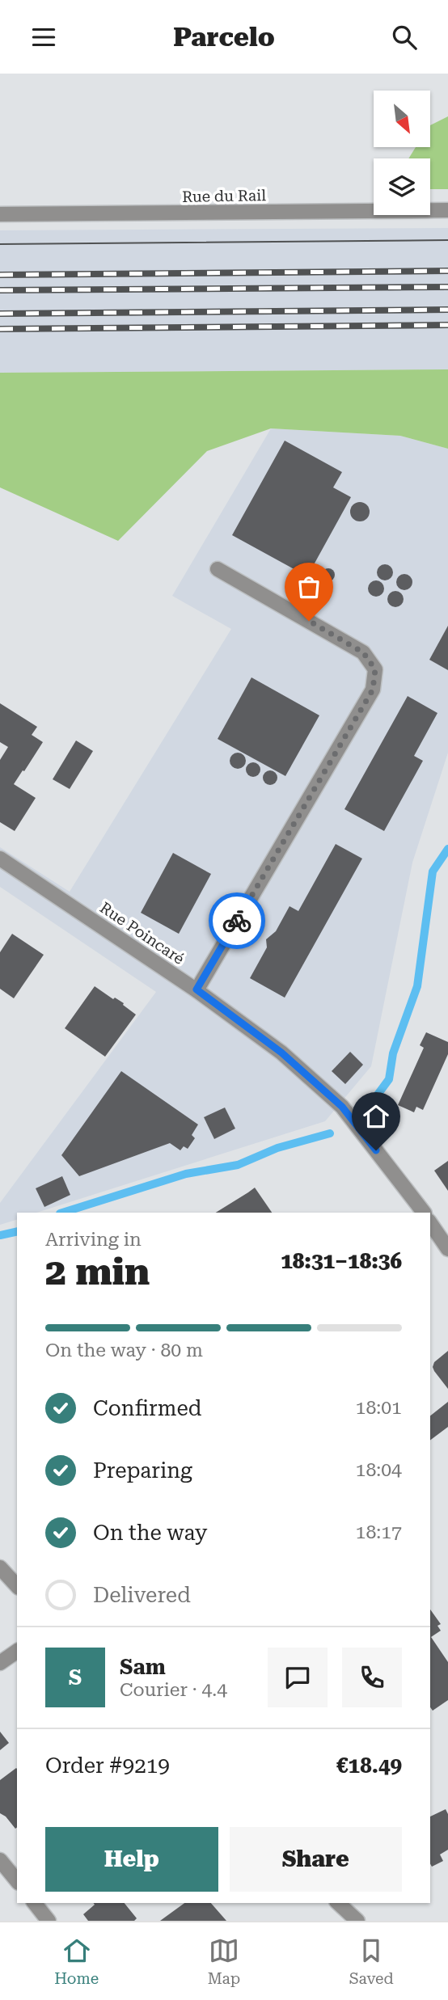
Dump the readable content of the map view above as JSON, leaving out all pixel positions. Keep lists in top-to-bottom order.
{
  "streets": {
    "street": ["Rue du Rail", "Rue Poincaré"]
  },
  "north": "bottom right",
  "page": {
    "header": "Parcelo",
    "heading": ["2 min", "Arriving in", "18:31–18:36"],
    "panel": [
      "Sam",
      "Courier · 4.4",
      "Order #9219",
      "€18.49"
    ],
    "bar": "On the way · 80 m",
    "list": [
      ["Confirmed", "18:01"],
      ["Preparing", "18:04"],
      ["On the way", "18:17"],
      "Delivered"
    ],
    "round": "S",
    "buttons": ["Help", "Share"],
    "tabs": ["Home", "Map", "Saved"]
  }
}
